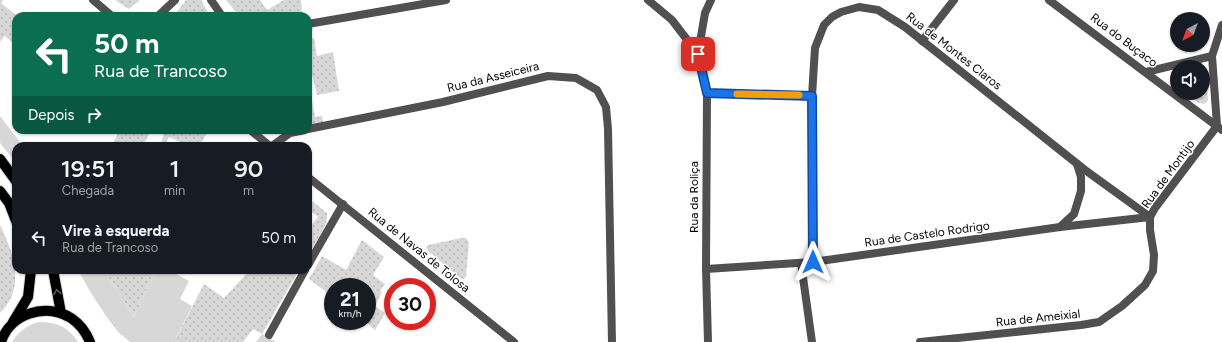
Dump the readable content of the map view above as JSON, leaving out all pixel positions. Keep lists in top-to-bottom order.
{
  "streets": {
    "street": [
      "Rua do Buçaco",
      "Rua de Montes Claros",
      "Rua da Asseiceira",
      "Rua de Montijo",
      "Rua da Roliça",
      "Rua de Castelo Rodrigo",
      "Rua de Navas de Tolosa",
      "Rua de Ameixial"
    ]
  },
  "crossings": [
    ["Rua do Buçaco", "Rua de Montijo"],
    ["Rua de Montes Claros", "Rua de Montijo"],
    ["Rua de Montes Claros", "Rua de Castelo Rodrigo"],
    ["Rua de Montijo", "Rua de Castelo Rodrigo"],
    ["Rua de Montijo", "Rua de Ameixial"],
    ["Rua da Roliça", "Rua de Castelo Rodrigo"]
  ],
  "north": "bottom left",
  "page": {
    "turn": ["50 m", "Rua de Trancoso"],
    "then": "Depois",
    "eta": [
      "19:51",
      "Chegada",
      "1",
      "min",
      "90",
      "m"
    ],
    "list": [
      {
        "name": "Vire à esquerda",
        "note": "Rua de Trancoso",
        "value": "50 m"
      }
    ],
    "speed": "21 km/h",
    "limit": "30"
  }
}
